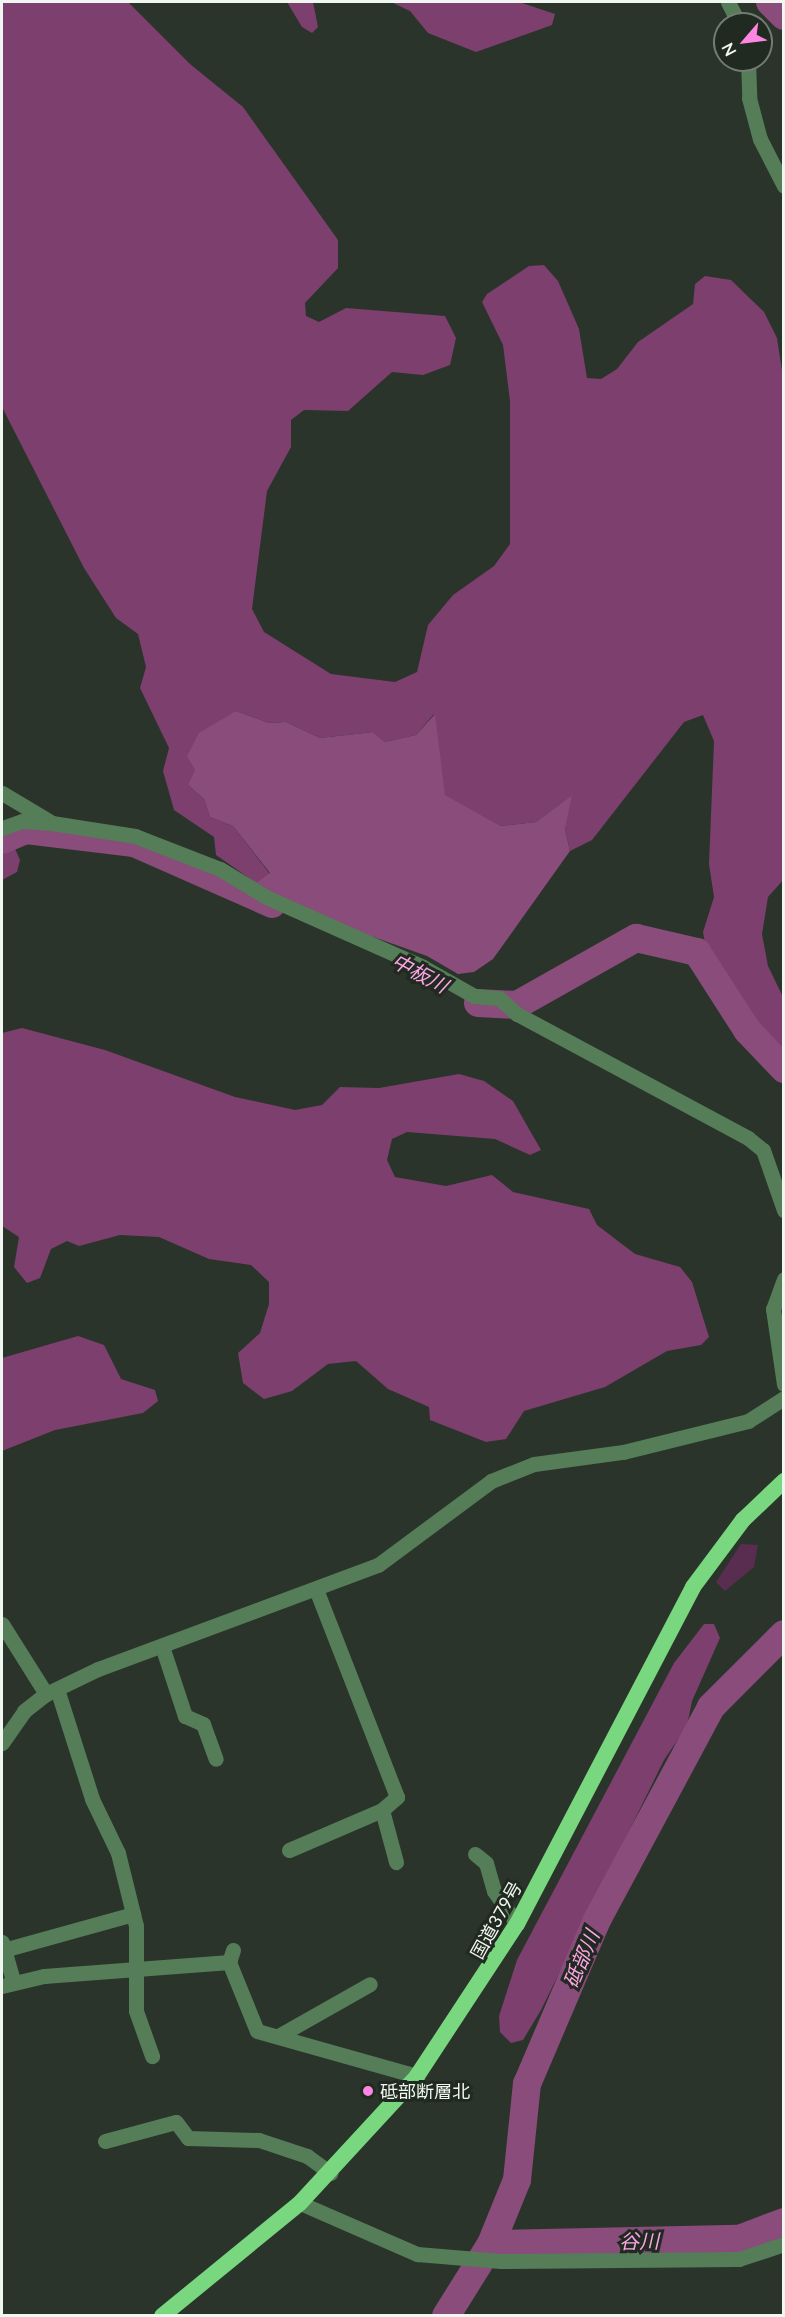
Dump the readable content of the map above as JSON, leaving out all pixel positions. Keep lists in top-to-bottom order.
{
  "streets": {
    "highway": ["国道379号"]
  },
  "water": ["中板川", "砥部川", "谷川"],
  "places": ["砥部断層北"],
  "north": "bottom left"
}
